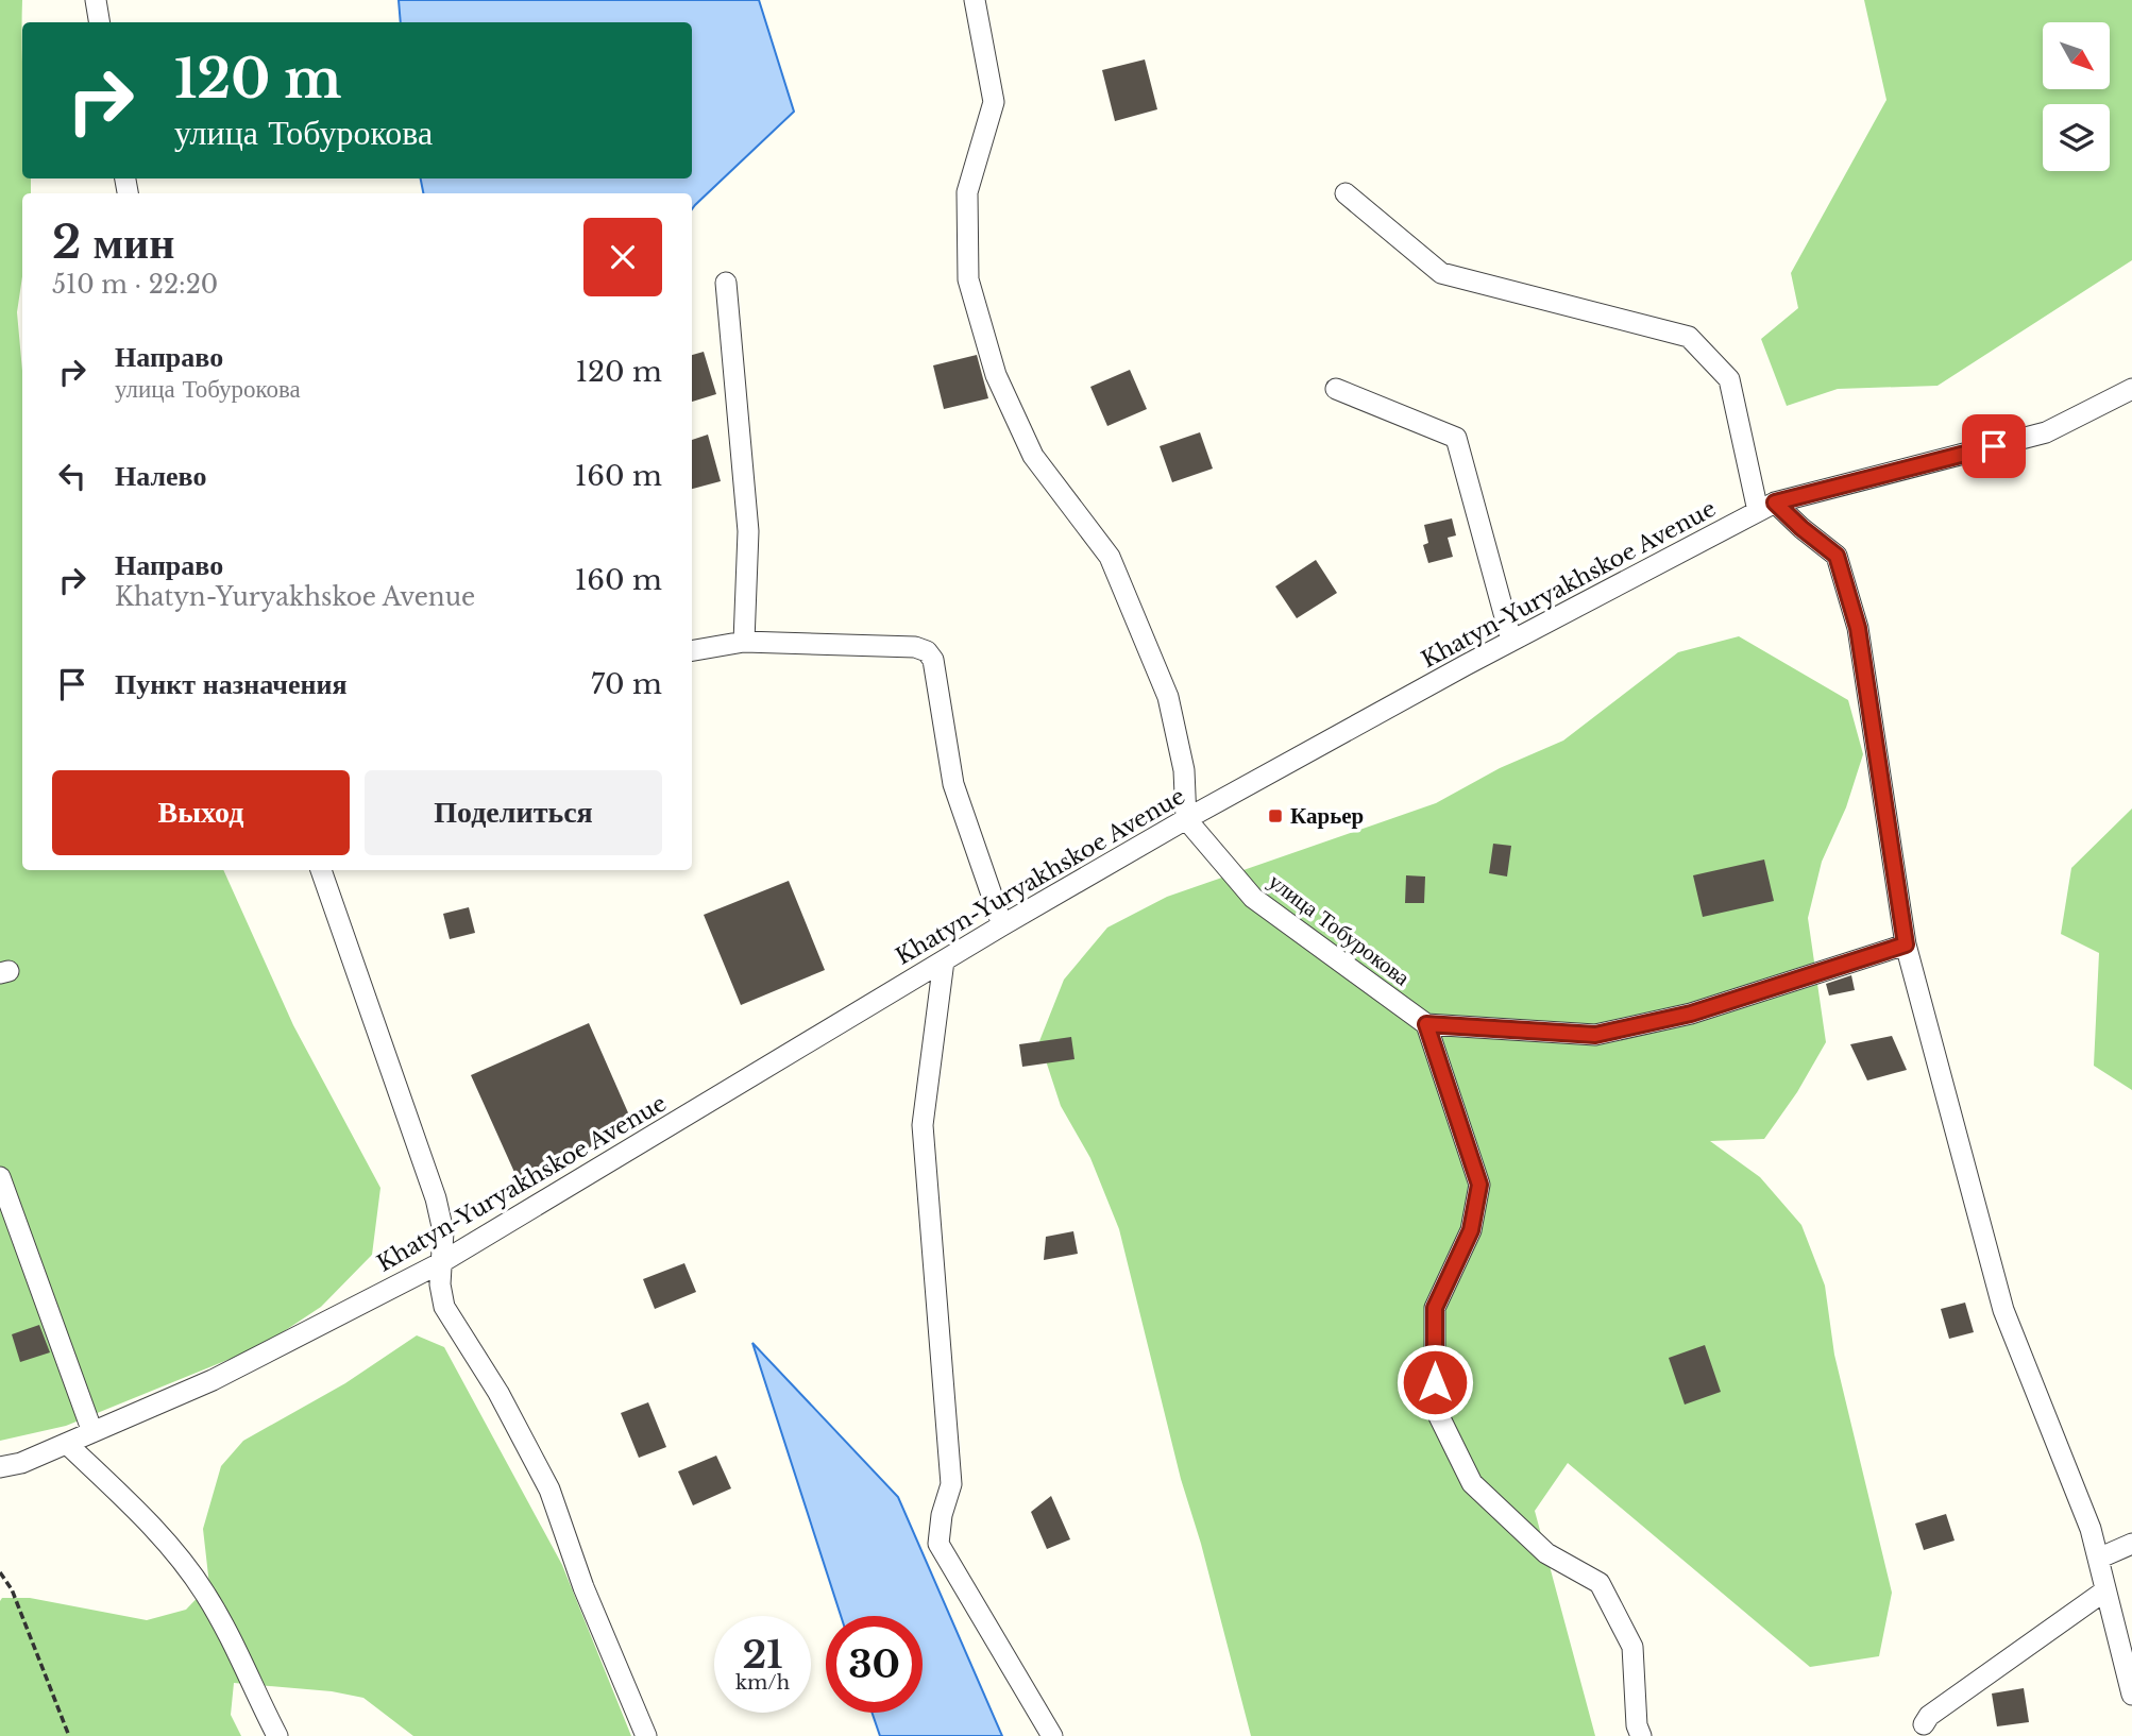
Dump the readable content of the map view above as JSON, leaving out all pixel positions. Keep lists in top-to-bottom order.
{
  "streets": {
    "street": ["Khatyn-Yuryakhskoe Avenue", "улица Тобурокова"]
  },
  "crossings": [
    ["Khatyn-Yuryakhskoe Avenue", "улица Тобурокова"]
  ],
  "places": {
    "transit": ["Карьер"]
  },
  "north": "bottom right",
  "page": {
    "turn": ["120 m", "улица Тобурокова"],
    "heading": ["2 мин", "510 m · 22:20"],
    "list": [
      {
        "name": "Направо",
        "note": "улица Тобурокова",
        "value": "120 m"
      },
      {
        "name": "Налево",
        "value": "160 m"
      },
      {
        "name": "Направо",
        "note": "Khatyn-Yuryakhskoe Avenue",
        "value": "160 m"
      },
      {
        "name": "Пункт назначения",
        "value": "70 m"
      }
    ],
    "buttons": ["Выход", "Поделиться"],
    "speed": "21 km/h",
    "limit": "30"
  }
}
